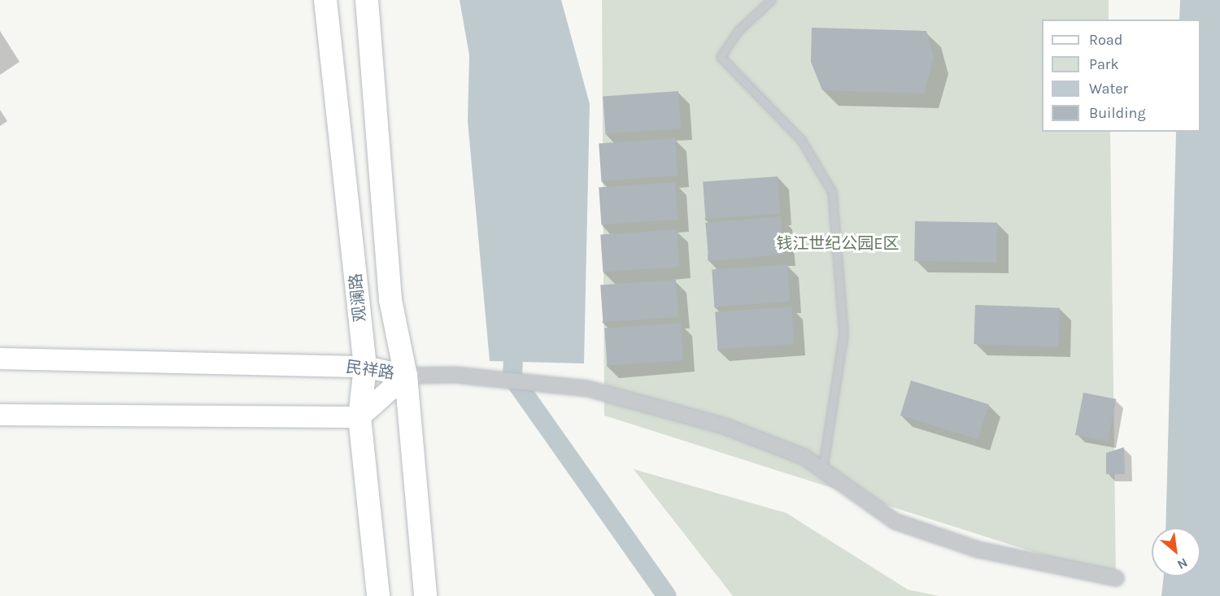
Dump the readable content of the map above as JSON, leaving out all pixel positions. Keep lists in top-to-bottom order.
{
  "streets": {
    "main road": ["观澜路", "民祥路"]
  },
  "crossings": [
    ["观澜路", "民祥路"]
  ],
  "parks": ["钱江世纪公园E区"],
  "legend": [
    "Road",
    "Park",
    "Water",
    "Building"
  ],
  "north": "bottom right"
}
